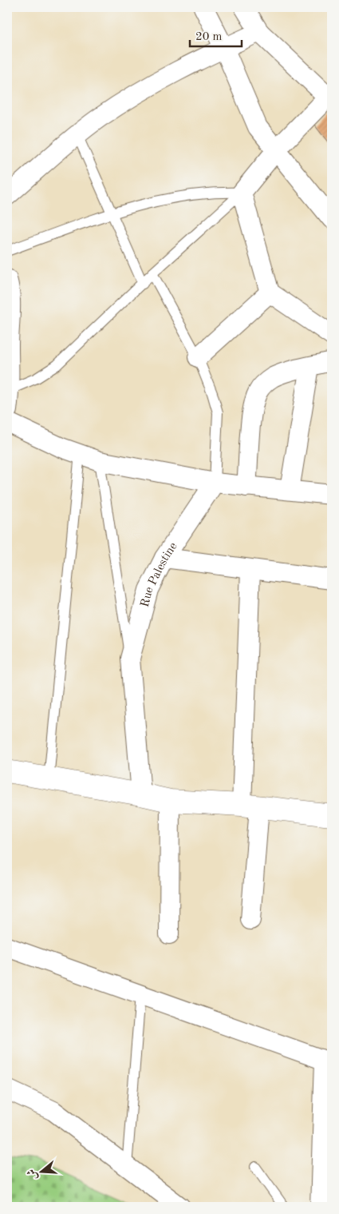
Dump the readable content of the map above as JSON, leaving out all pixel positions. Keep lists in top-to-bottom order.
{
  "streets": {
    "street": ["Rue Palestine"]
  },
  "scale_bar": "20 m",
  "north": "left"
}
